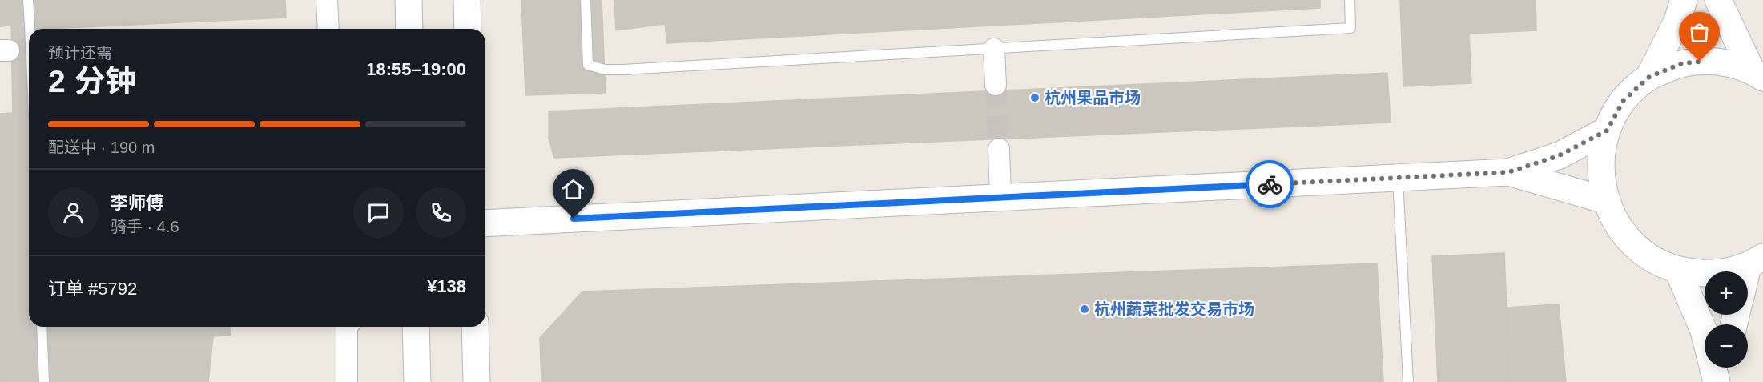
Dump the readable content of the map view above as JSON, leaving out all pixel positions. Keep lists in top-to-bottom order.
{
  "places": ["杭州果品市场", "杭州蔬菜批发交易市场"],
  "page": {
    "heading": ["2 分钟", "预计还需", "18:55–19:00"],
    "panel": [
      "李师傅",
      "骑手 · 4.6",
      "订单 #5792",
      "¥138"
    ],
    "bar": "配送中 · 190 m",
    "map_buttons": ["+", "−"]
  }
}
